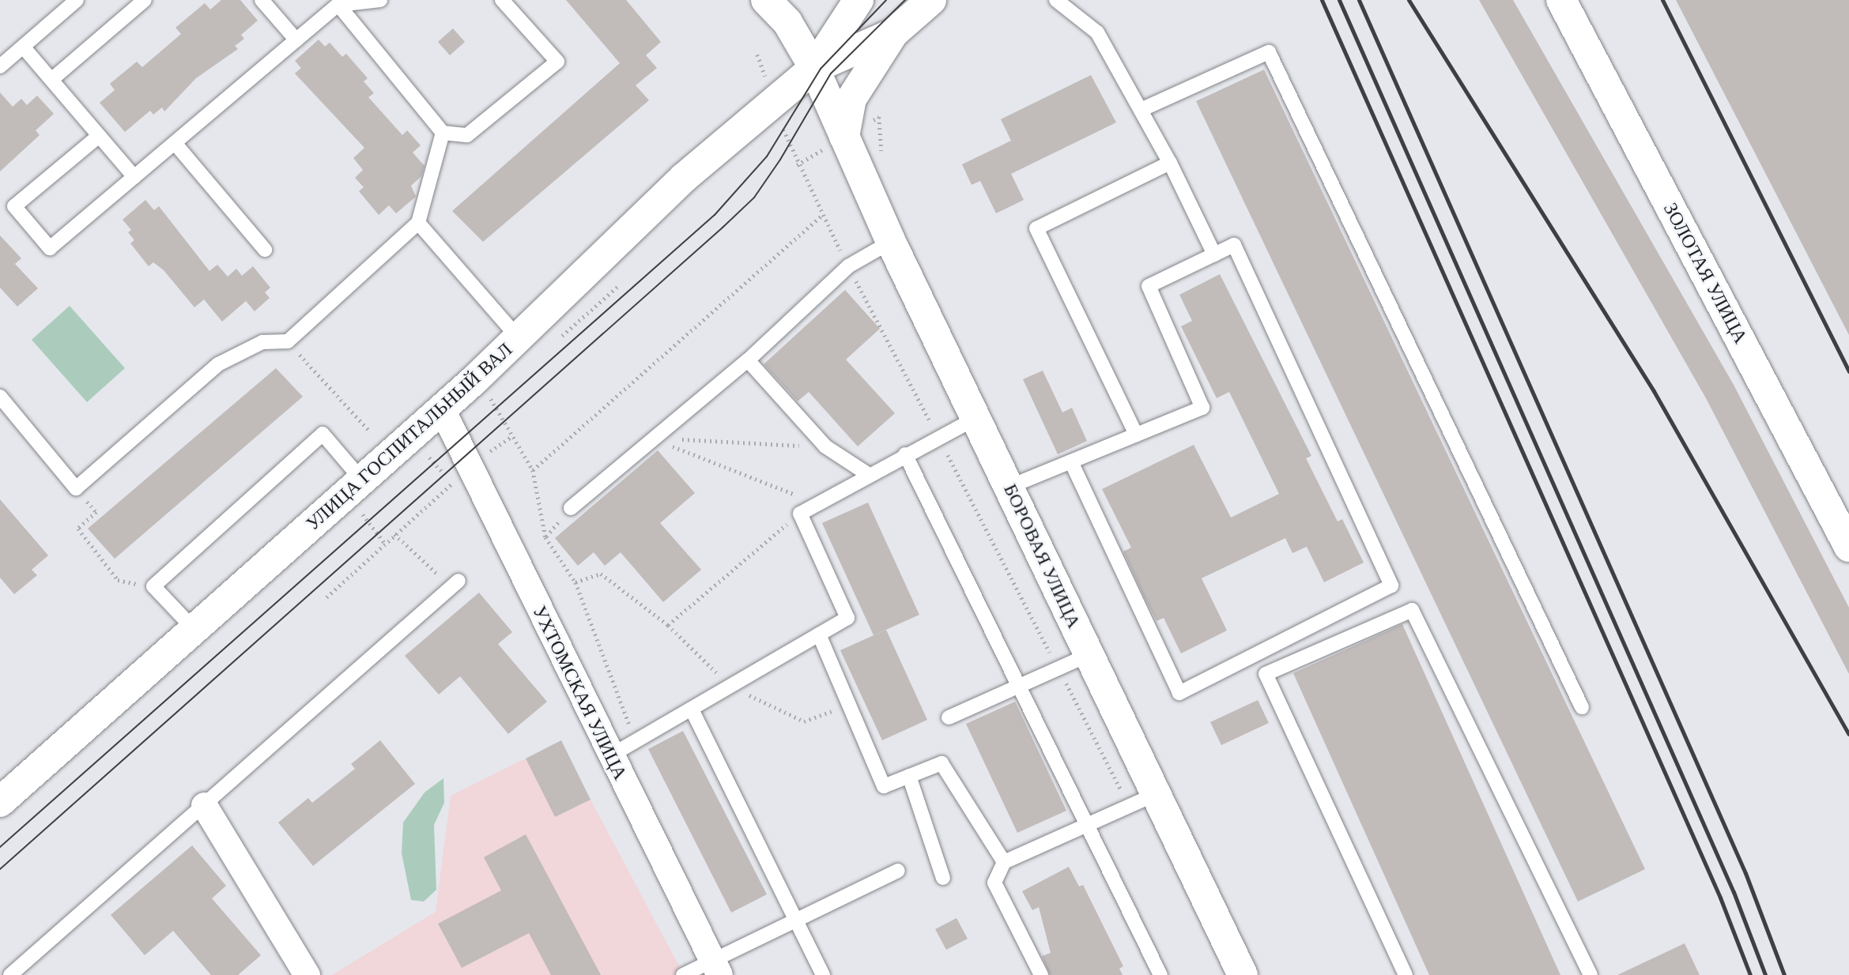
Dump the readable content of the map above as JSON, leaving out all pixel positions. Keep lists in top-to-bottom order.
{
  "streets": {
    "street": [
      "ЗОЛОТАЯ УЛИЦА",
      "УЛИЦА ГОСПИТАЛЬНЫЙ ВАЛ",
      "БОРОВАЯ УЛИЦА",
      "УХТОМСКАЯ УЛИЦА"
    ]
  },
  "crossings": [
    ["УЛИЦА ГОСПИТАЛЬНЫЙ ВАЛ", "БОРОВАЯ УЛИЦА"],
    ["УЛИЦА ГОСПИТАЛЬНЫЙ ВАЛ", "УХТОМСКАЯ УЛИЦА"]
  ]
}
